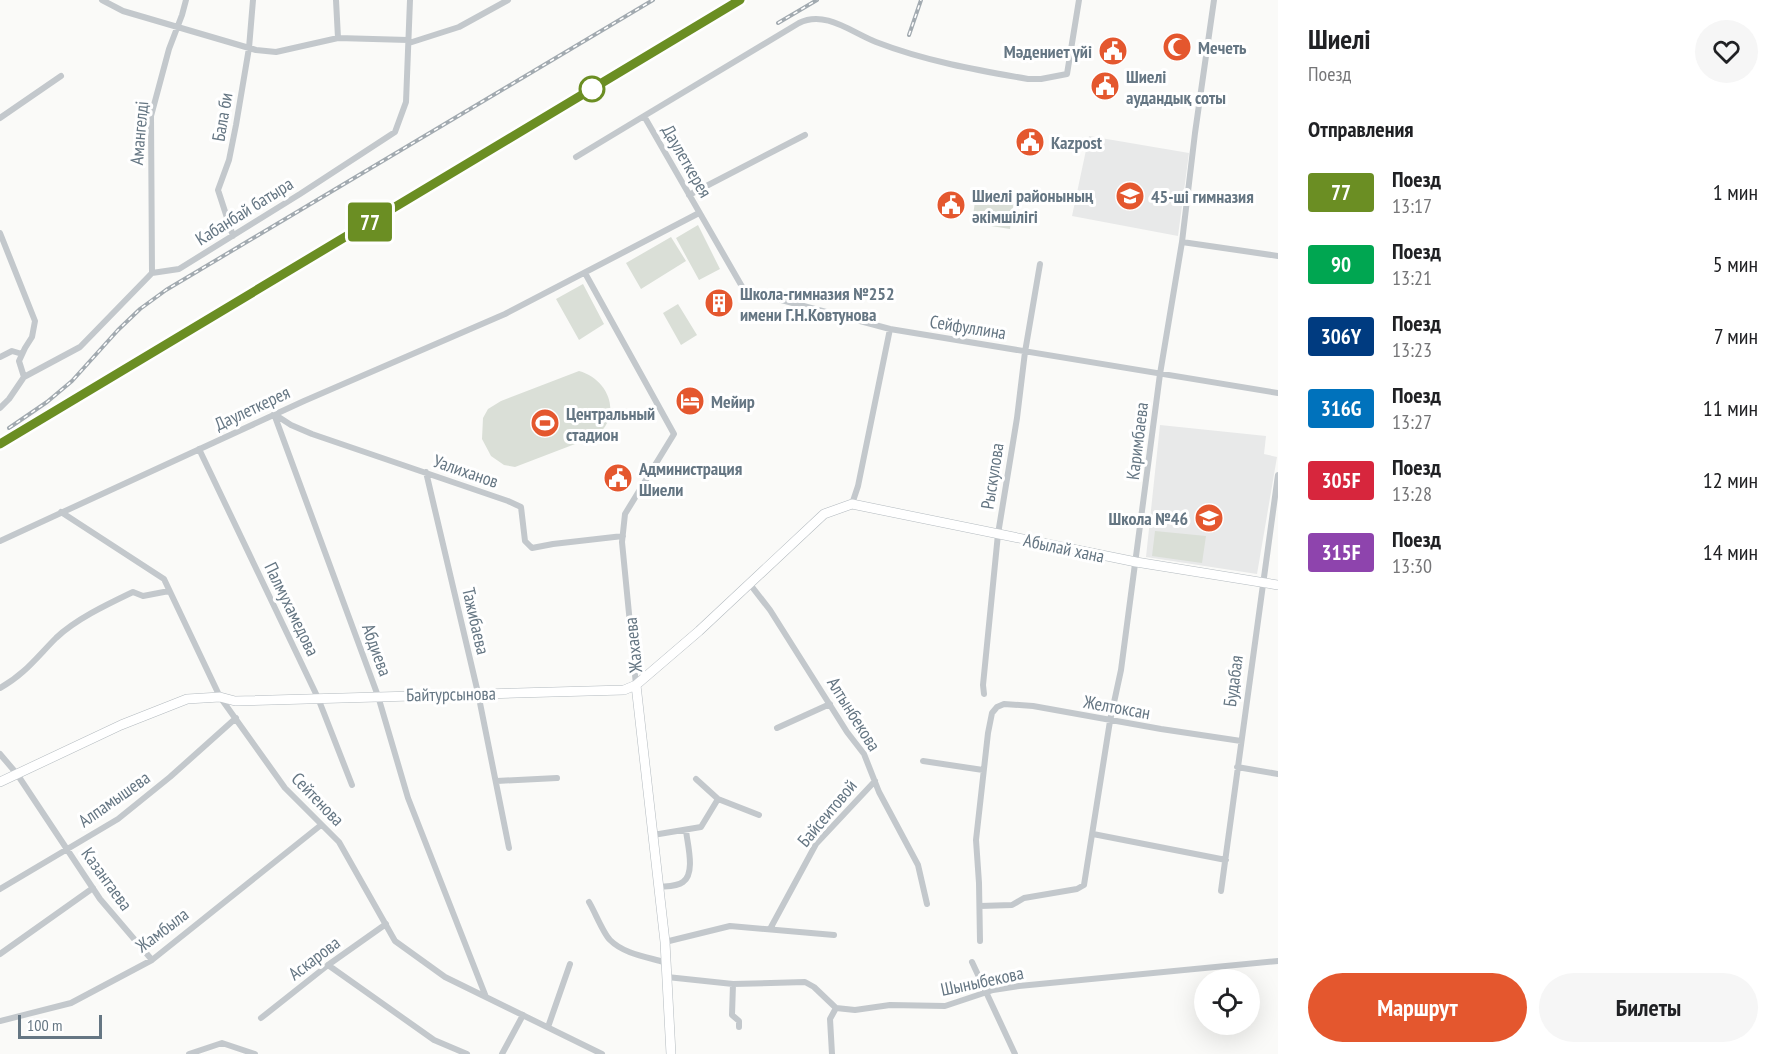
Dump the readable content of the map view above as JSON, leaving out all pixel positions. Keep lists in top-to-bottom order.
{
  "streets": {
    "main road": ["Абылай хана", "Жахаева", "Байтурсынова"],
    "street": [
      "Бала би",
      "Амангелді",
      "Даулеткерея",
      "Кабанбай батыра",
      "Сейфуллина",
      "Каримбаева",
      "Уалиханов",
      "Рыскулова",
      "Палмухамедова",
      "Тажибаева",
      "Абдиева",
      "Будабая",
      "Желтоксан",
      "Алтынбекова",
      "Алпамышева",
      "Сейтенова",
      "Байсеитовой",
      "Казантаева",
      "Жамбыла",
      "Аскарова",
      "Шыныбекова"
    ]
  },
  "crossings": [
    ["Бала би", "Кабанбай батыра"],
    ["Амангелді", "Кабанбай батыра"],
    ["Даулеткерея", "Сейфуллина"],
    ["Даулеткерея", "Уалиханов"],
    ["Даулеткерея", "Палмухамедова"],
    ["Даулеткерея", "Жахаева"],
    ["Даулеткерея", "Абдиева"],
    ["Даулеткерея", "Сейтенова"],
    ["Сейфуллина", "Каримбаева"],
    ["Сейфуллина", "Рыскулова"],
    ["Каримбаева", "Абылай хана"],
    ["Каримбаева", "Желтоксан"],
    ["Уалиханов", "Тажибаева"],
    ["Уалиханов", "Жахаева"],
    ["Уалиханов", "Абдиева"],
    ["Рыскулова", "Абылай хана"],
    ["Абылай хана", "Будабая"],
    ["Палмухамедова", "Байтурсынова"],
    ["Тажибаева", "Байтурсынова"],
    ["Жахаева", "Байтурсынова"],
    ["Абдиева", "Байтурсынова"],
    ["Абдиева", "Сейтенова"],
    ["Будабая", "Желтоксан"],
    ["Байтурсынова", "Сейтенова"],
    ["Байтурсынова", "Казантаева"],
    ["Алтынбекова", "Байсеитовой"],
    ["Алпамышева", "Сейтенова"],
    ["Алпамышева", "Казантаева"],
    ["Сейтенова", "Жамбыла"],
    ["Сейтенова", "Аскарова"],
    ["Казантаева", "Жамбыла"]
  ],
  "places": {
    "mosque": ["Мечеть"],
    "public building": [
      "Мәдениет үйі",
      "Шиелі аудандық соты",
      "Kazpost",
      "Шиелі районының әкімшілігі",
      "Администрация Шиели"
    ],
    "school or university": ["45-ші гимназия", "Школа №46"],
    "building": ["Школа-гимназия №252 имени Г.Н.Ковтунова"],
    "hotel": ["Мейир"],
    "sports": ["Центральный стадион"]
  },
  "scale_bar": "100 m",
  "page": {
    "on_map": "77",
    "heading": [
      ["Шиелі", "Поезд"],
      "Отправления"
    ],
    "list": [
      {
        "mark": "77",
        "name": "Поезд",
        "note": "13:17",
        "value": "1 мин"
      },
      {
        "mark": "90",
        "name": "Поезд",
        "note": "13:21",
        "value": "5 мин"
      },
      {
        "mark": "306Y",
        "name": "Поезд",
        "note": "13:23",
        "value": "7 мин"
      },
      {
        "mark": "316G",
        "name": "Поезд",
        "note": "13:27",
        "value": "11 мин"
      },
      {
        "mark": "305F",
        "name": "Поезд",
        "note": "13:28",
        "value": "12 мин"
      },
      {
        "mark": "315F",
        "name": "Поезд",
        "note": "13:30",
        "value": "14 мин"
      }
    ],
    "buttons": ["Маршрут", "Билеты"],
    "scale": "100 m"
  }
}
